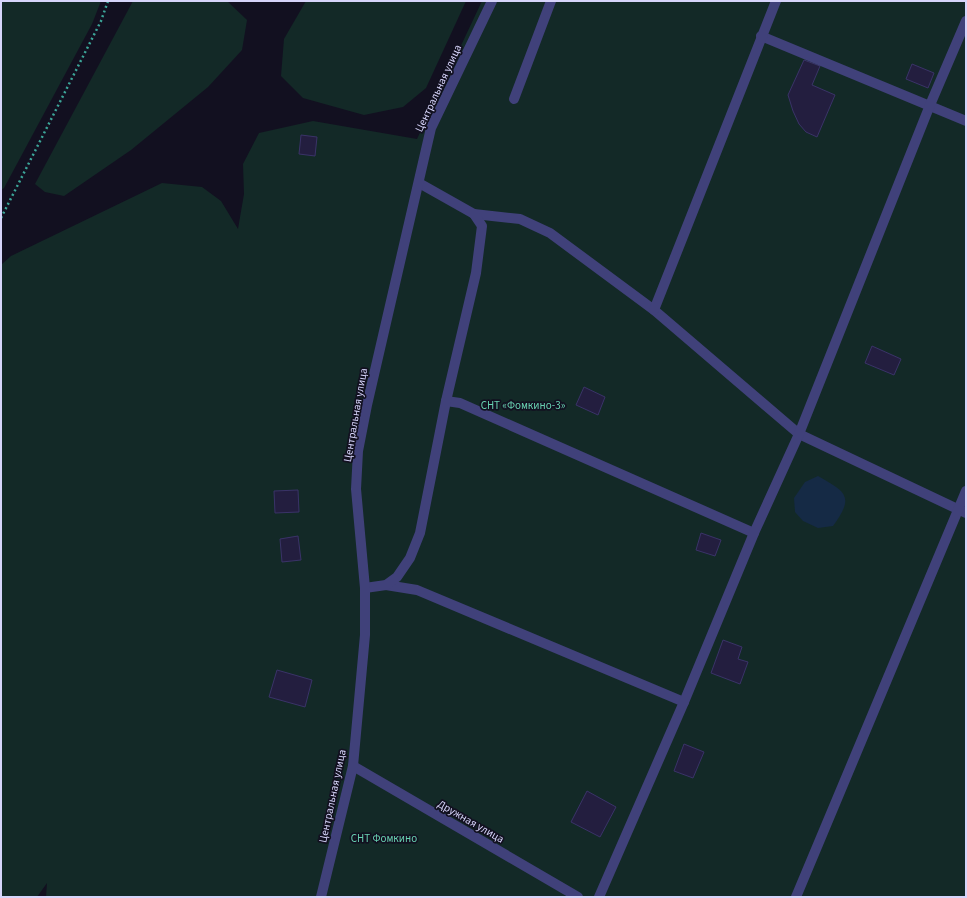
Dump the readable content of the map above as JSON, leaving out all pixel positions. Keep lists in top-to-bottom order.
{
  "streets": {
    "street": ["Центральная улица", "Дружная улица"]
  },
  "crossings": [
    ["Центральная улица", "Дружная улица"]
  ],
  "parks": ["СНТ «Фомкино-3»", "СНТ Фомкино"]
}
